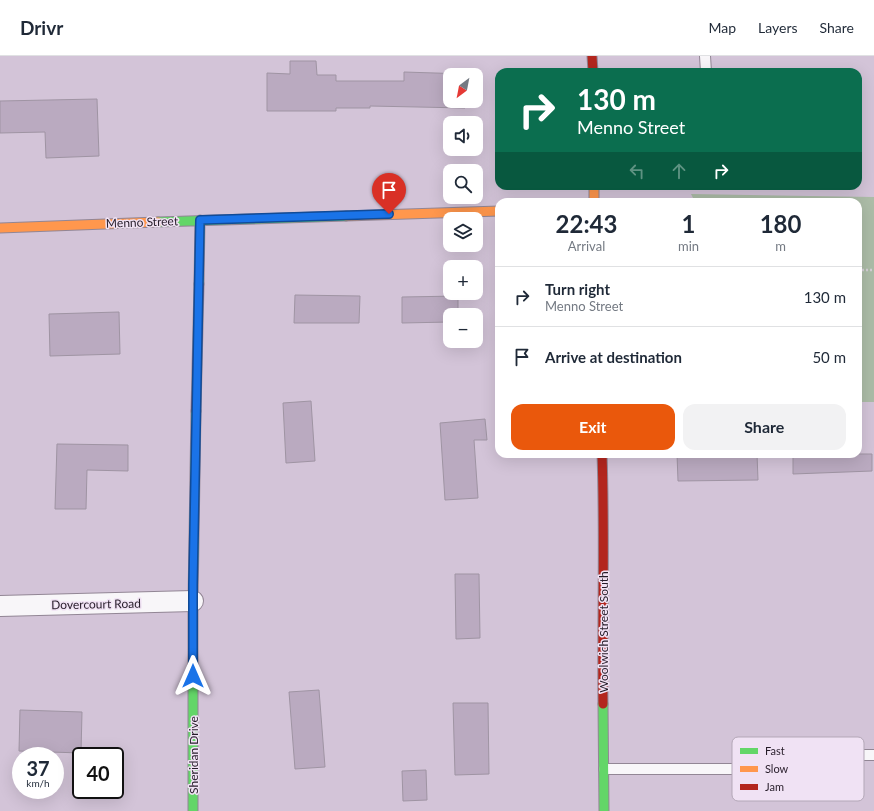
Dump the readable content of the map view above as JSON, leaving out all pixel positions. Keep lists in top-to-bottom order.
{
  "streets": {
    "street": [
      "Menno Street",
      "Dovercourt Road",
      "Woolwich Street South",
      "Sheridan Drive"
    ]
  },
  "crossings": [
    ["Menno Street", "Sheridan Drive"],
    ["Dovercourt Road", "Sheridan Drive"]
  ],
  "legend": ["Fast", "Slow", "Jam"],
  "north": "bottom left",
  "page": {
    "header": "Drivr",
    "nav": ["Map", "Layers", "Share"],
    "map_buttons": ["+", "−"],
    "turn": ["130 m", "Menno Street"],
    "eta": [
      "22:43",
      "Arrival",
      "1",
      "min",
      "180",
      "m"
    ],
    "list": [
      {
        "name": "Turn right",
        "note": "Menno Street",
        "value": "130 m"
      },
      {
        "name": "Arrive at destination",
        "value": "50 m"
      }
    ],
    "buttons": ["Exit", "Share"],
    "speed": "37 km/h",
    "limit": "40"
  }
}
